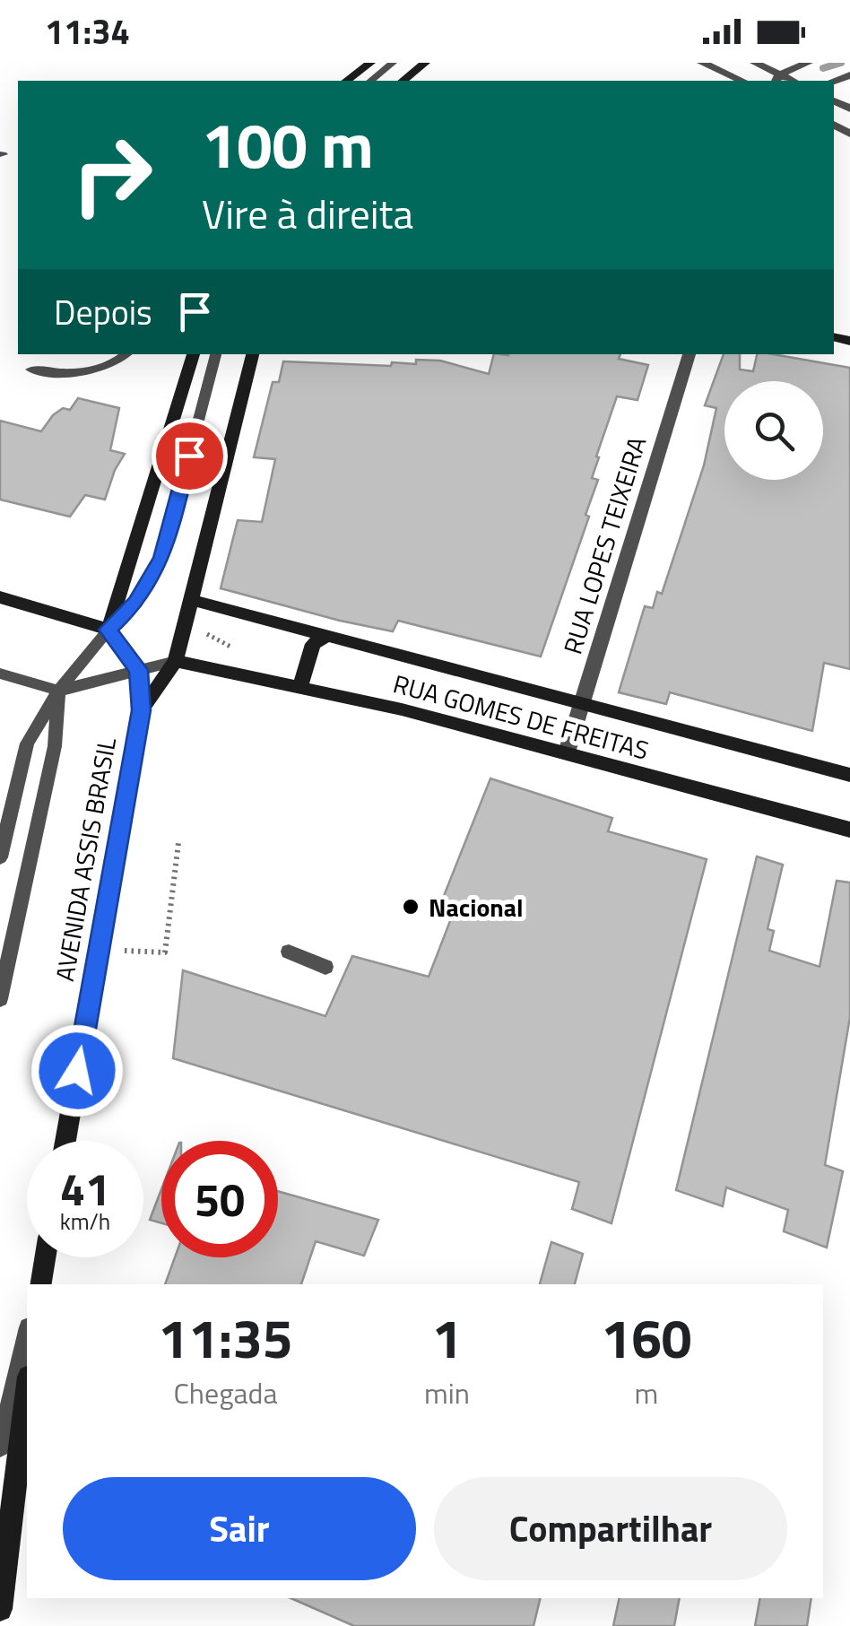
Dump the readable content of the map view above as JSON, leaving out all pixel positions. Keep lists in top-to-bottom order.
{
  "streets": {
    "main road": ["RUA GOMES DE FREITAS", "AVENIDA ASSIS BRASIL"],
    "street": ["RUA LOPES TEIXEIRA"]
  },
  "crossings": [
    ["RUA LOPES TEIXEIRA", "RUA GOMES DE FREITAS"]
  ],
  "places": ["Nacional"],
  "page": {
    "status": "11:34",
    "turn": ["100 m", "Vire à direita"],
    "then": "Depois",
    "speed": "41 km/h",
    "limit": "50",
    "eta": [
      "11:35",
      "Chegada",
      "1",
      "min",
      "160",
      "m"
    ],
    "buttons": ["Sair", "Compartilhar"]
  }
}
